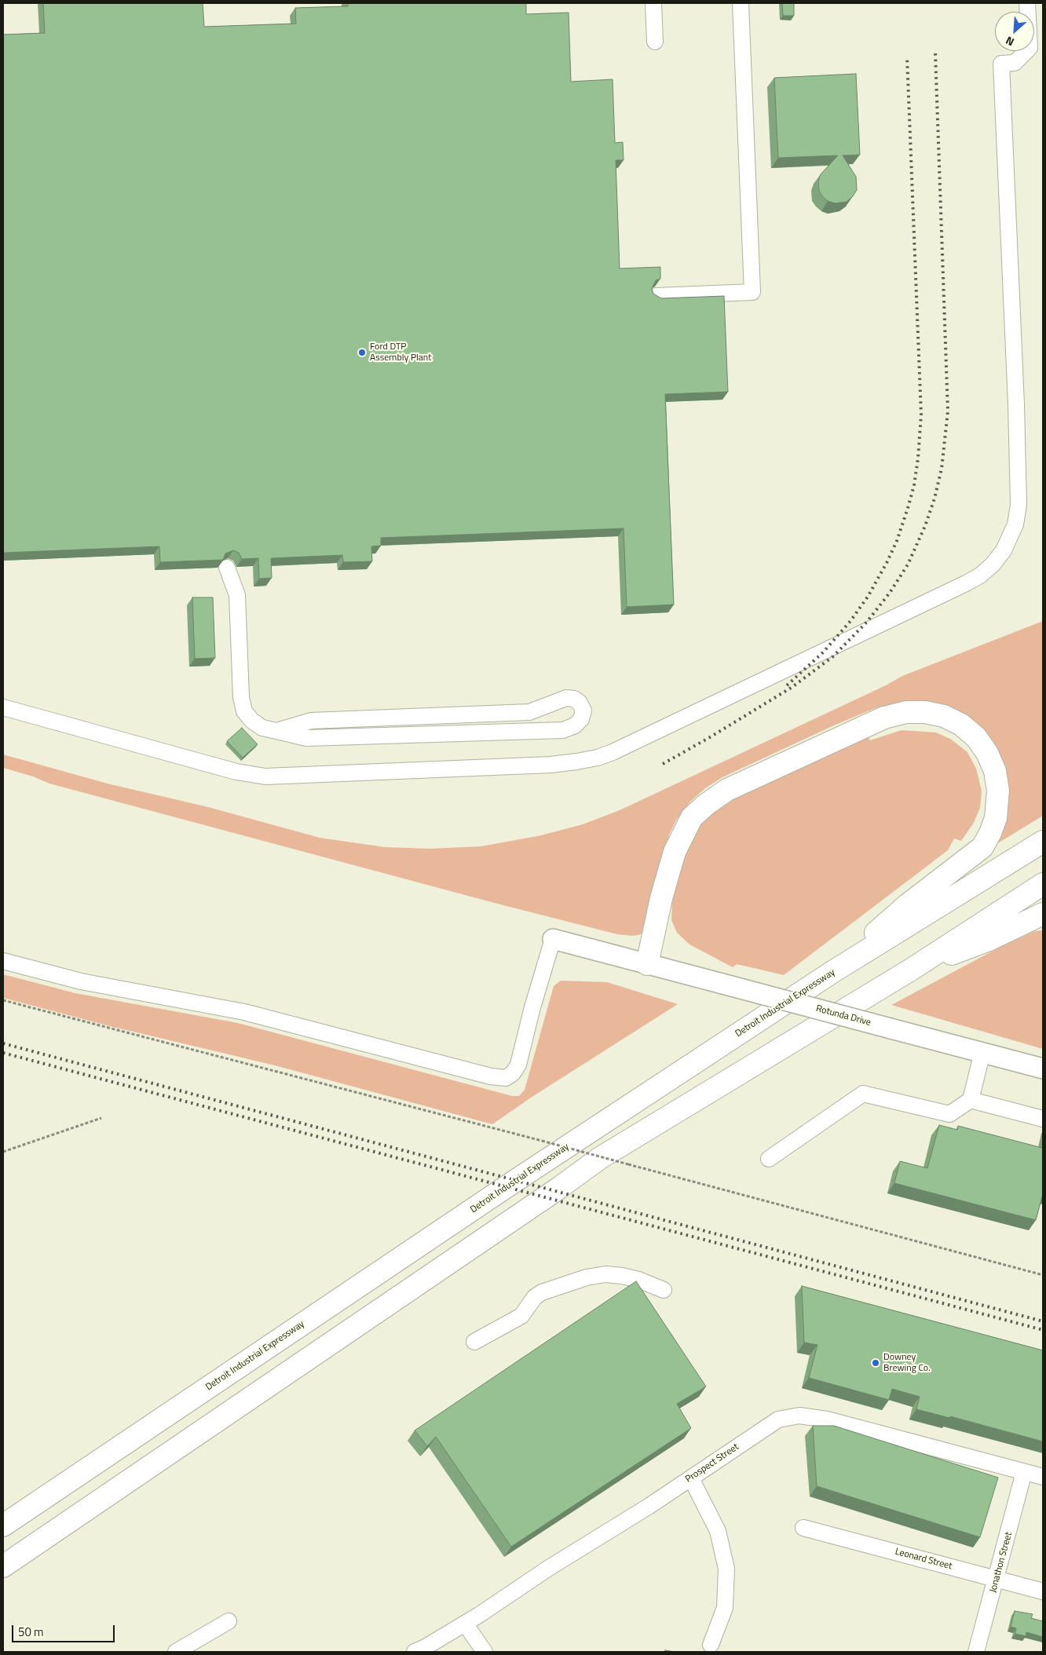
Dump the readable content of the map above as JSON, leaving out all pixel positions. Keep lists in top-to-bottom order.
{
  "streets": {
    "highway": ["Detroit Industrial Expressway"],
    "main road": ["Rotunda Drive"],
    "street": ["Prospect Street", "Leonard Street", "Jonathon Street"]
  },
  "crossings": [
    ["Prospect Street", "Jonathon Street"],
    ["Leonard Street", "Jonathon Street"]
  ],
  "places": ["Ford DTP Assembly Plant", "Downey Brewing Co."],
  "scale_bar": "50 m",
  "north": "bottom left"
}
